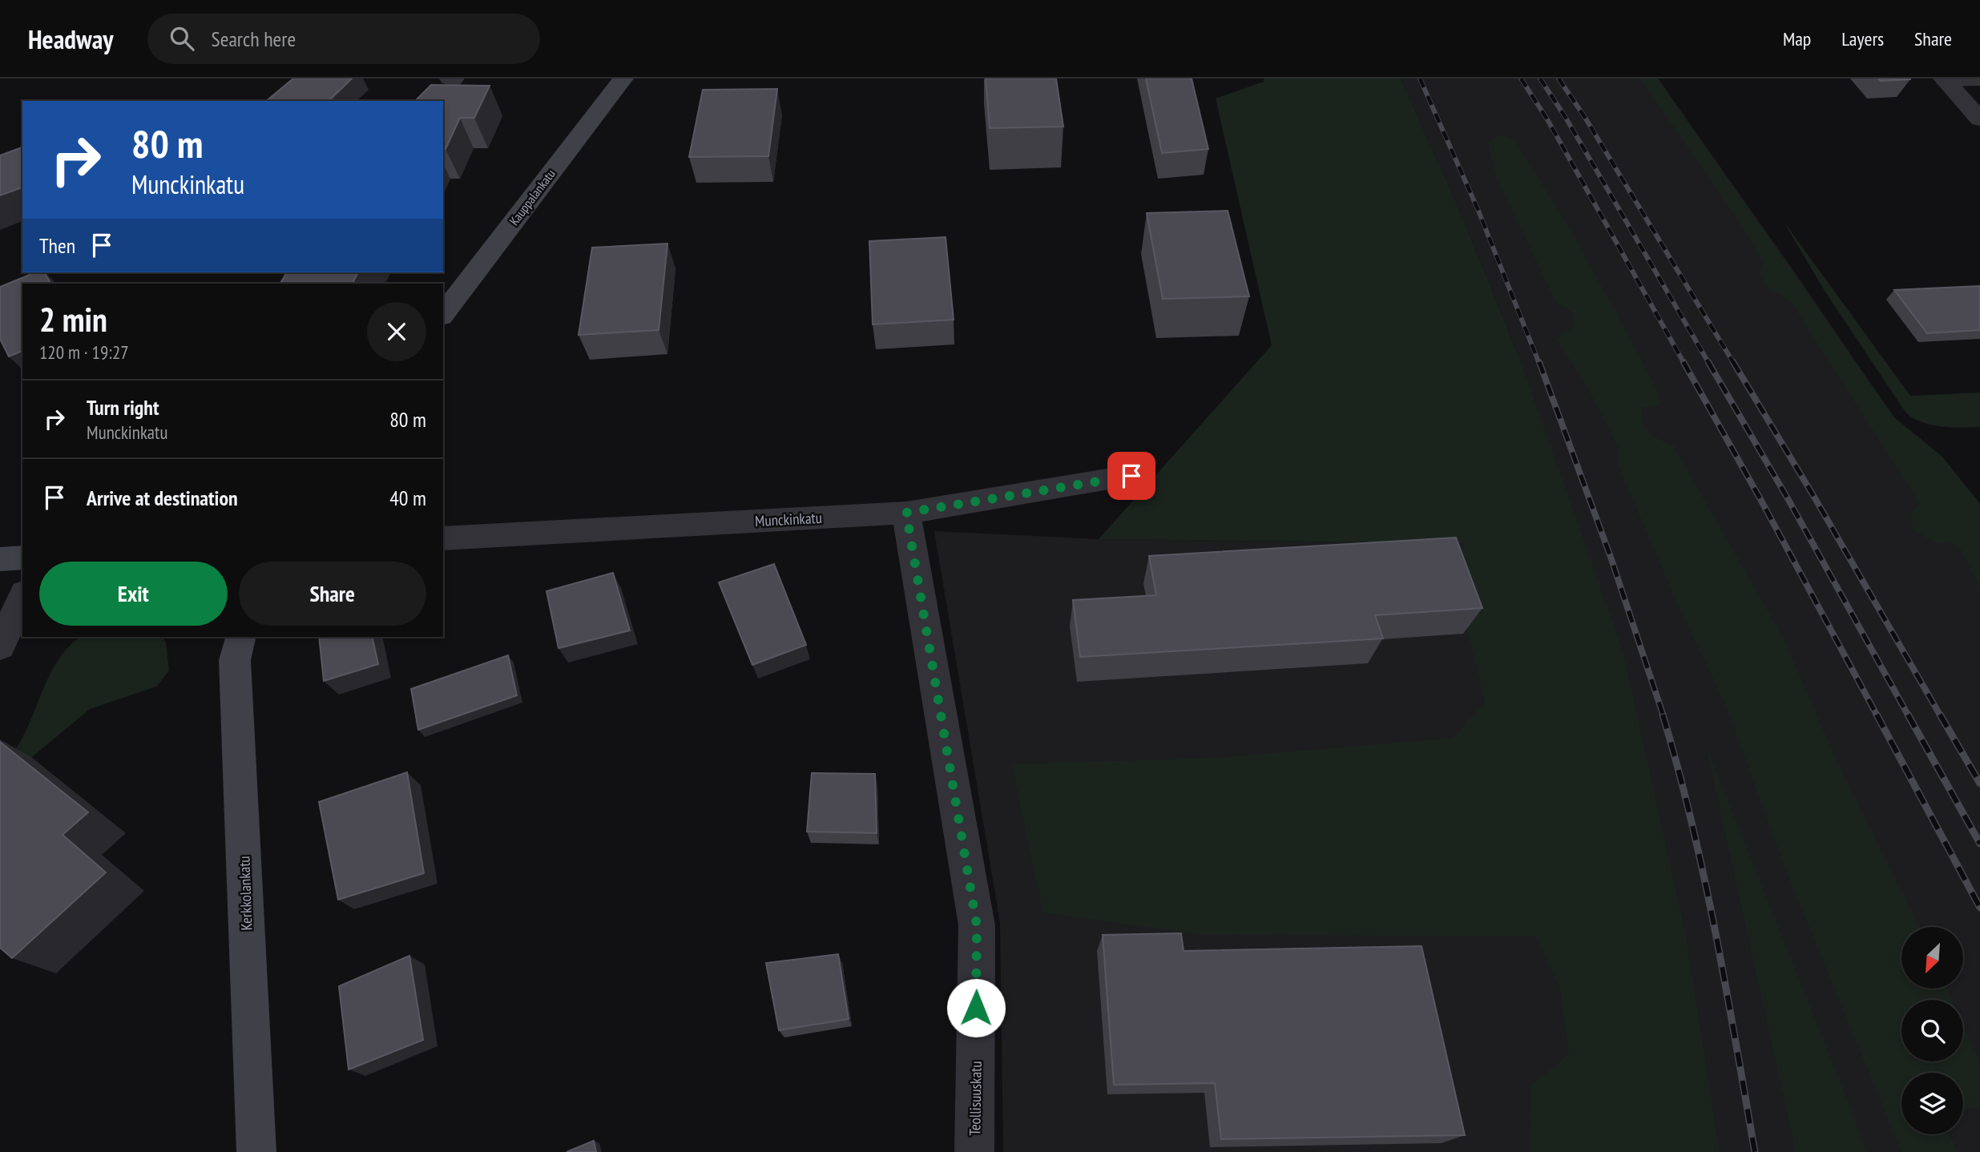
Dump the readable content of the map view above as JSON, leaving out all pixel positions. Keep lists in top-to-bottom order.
{
  "streets": {
    "main road": ["Kauppalankatu", "Kerkkolankatu"],
    "street": ["Munckinkatu", "Teollisuuskatu"]
  },
  "crossings": [
    ["Munckinkatu", "Teollisuuskatu"]
  ],
  "north": "bottom left",
  "page": {
    "header": "Headway",
    "search": "Search here",
    "nav": ["Map", "Layers", "Share"],
    "turn": ["80 m", "Munckinkatu"],
    "then": "Then",
    "heading": ["2 min", "120 m · 19:27"],
    "list": [
      {
        "name": "Turn right",
        "note": "Munckinkatu",
        "value": "80 m"
      },
      {
        "name": "Arrive at destination",
        "value": "40 m"
      }
    ],
    "buttons": ["Exit", "Share"]
  }
}
